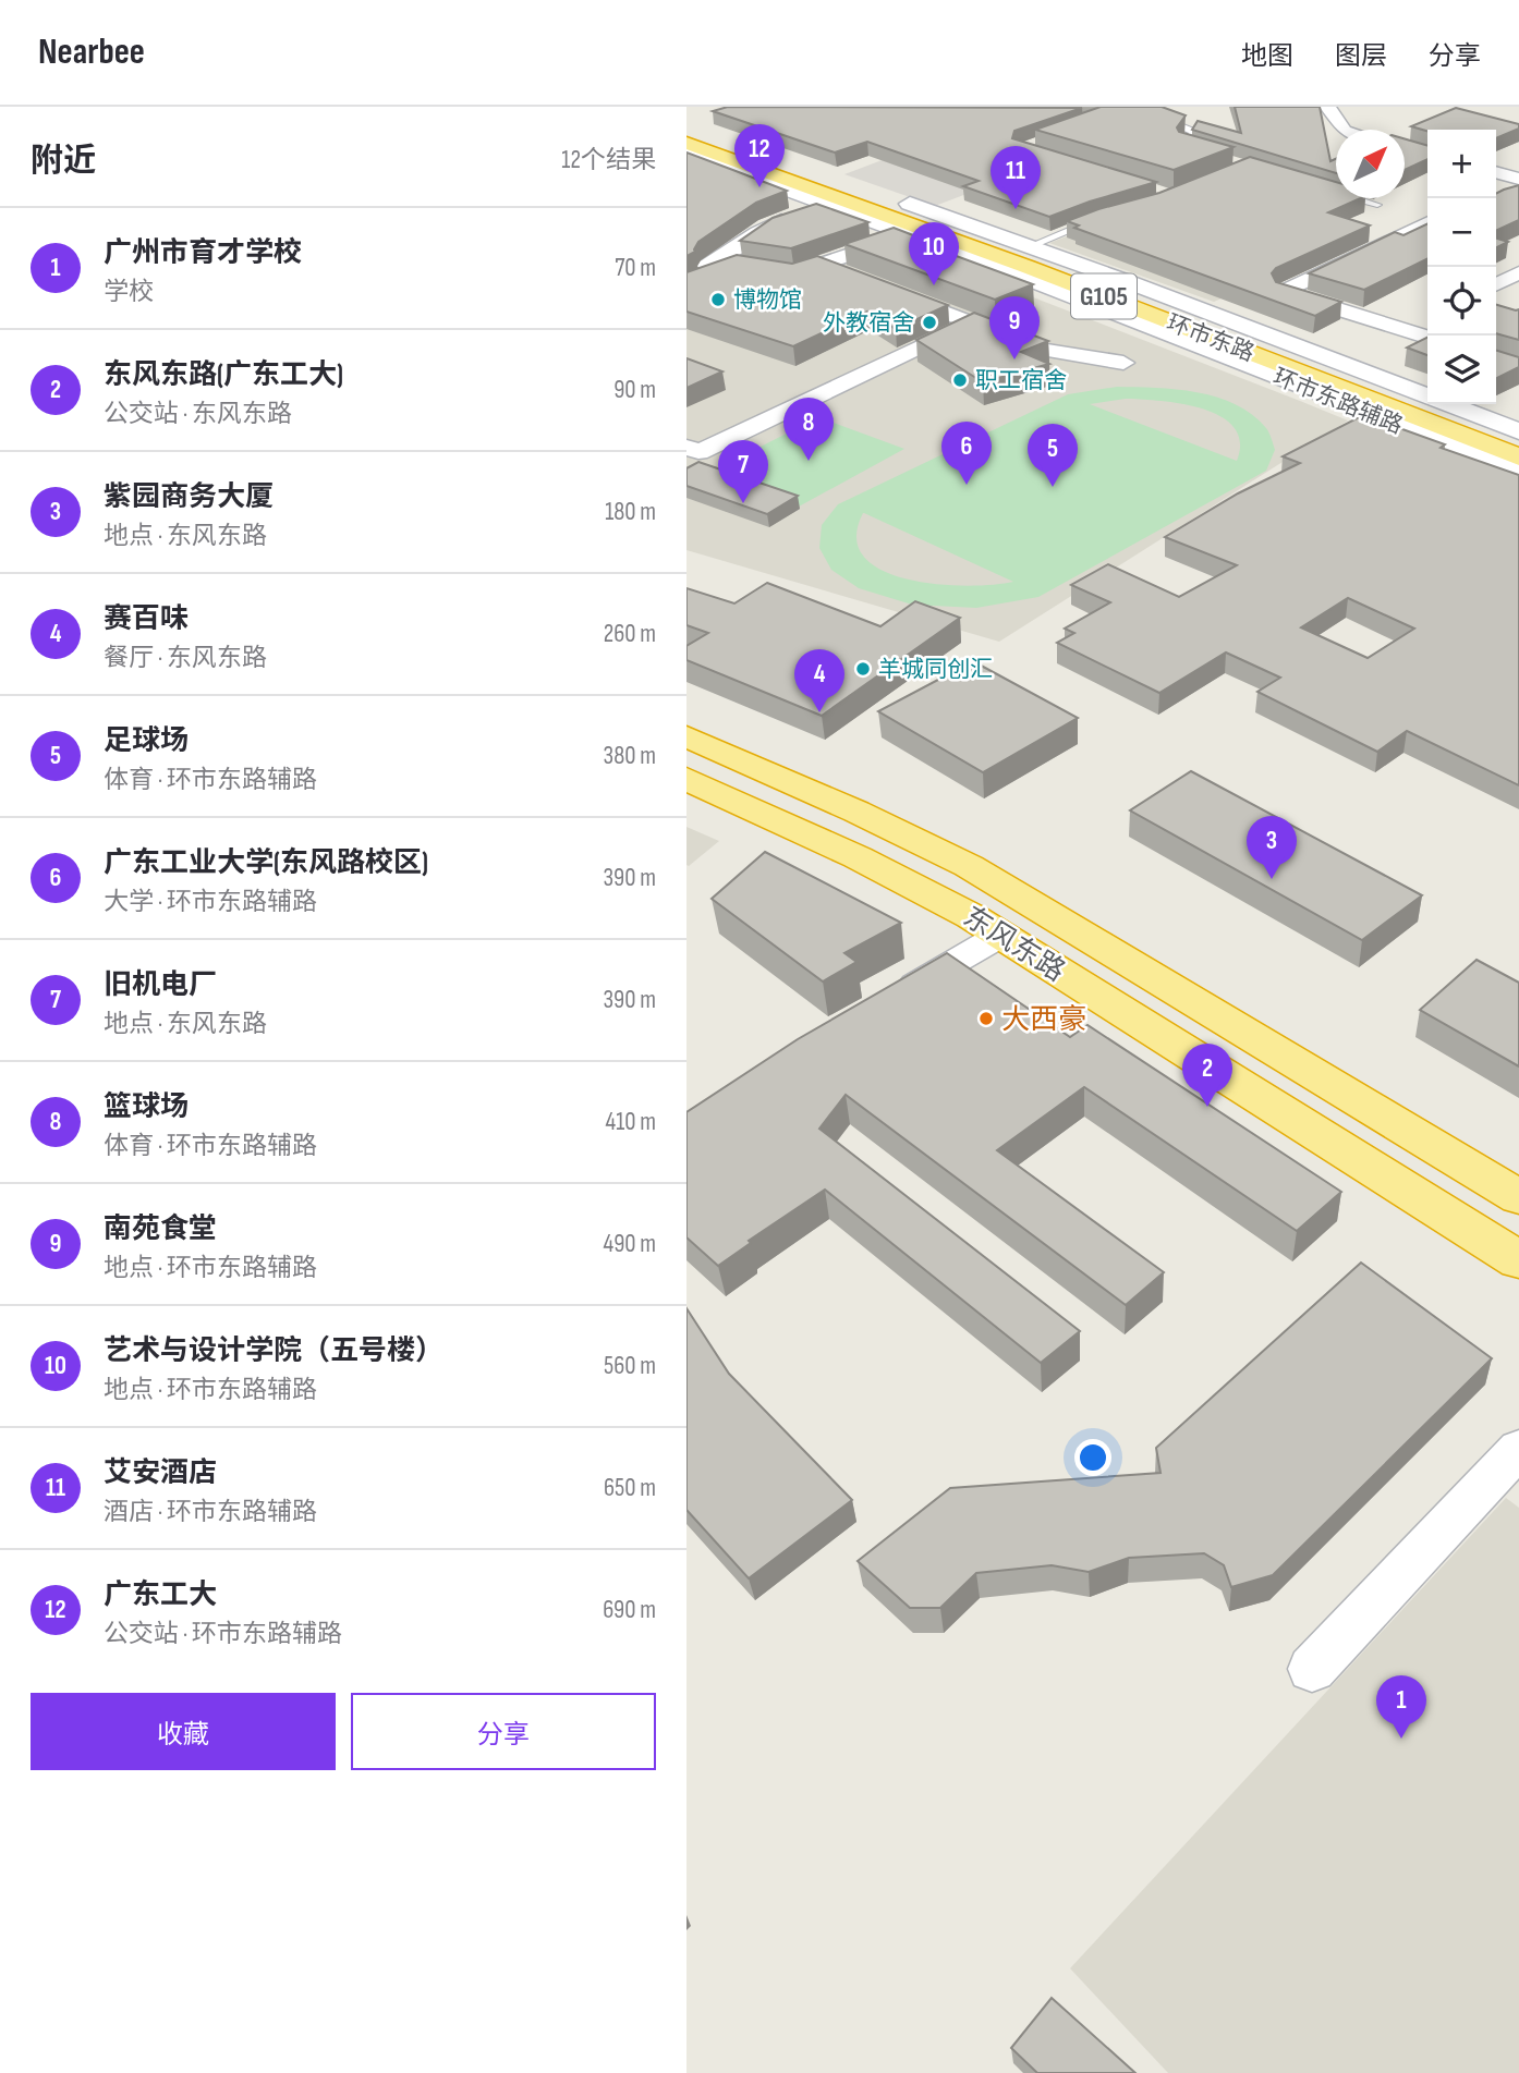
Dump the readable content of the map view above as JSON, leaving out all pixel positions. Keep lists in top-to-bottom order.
{
  "streets": {
    "highway": ["G105", "环市东路", "东风东路"],
    "main road": ["环市东路辅路"]
  },
  "places": [
    "博物馆",
    "外教宿舍",
    "职工宿舍",
    "羊城同创汇",
    "大西豪"
  ],
  "north": "top right",
  "page": {
    "header": "Nearbee",
    "nav": ["地图", "图层", "分享"],
    "heading": ["附近", "12个结果"],
    "pins": [
      "12",
      "11",
      "10",
      "9",
      "8",
      "6",
      "5",
      "7",
      "4",
      "3",
      "2",
      "1"
    ],
    "map_buttons": ["+", "−"],
    "list": [
      {
        "mark": "1",
        "name": "广州市育才学校",
        "note": "学校",
        "value": "70 m"
      },
      {
        "mark": "2",
        "name": "东风东路(广东工大)",
        "note": "公交站 · 东风东路",
        "value": "90 m"
      },
      {
        "mark": "3",
        "name": "紫园商务大厦",
        "note": "地点 · 东风东路",
        "value": "180 m"
      },
      {
        "mark": "4",
        "name": "赛百味",
        "note": "餐厅 · 东风东路",
        "value": "260 m"
      },
      {
        "mark": "5",
        "name": "足球场",
        "note": "体育 · 环市东路辅路",
        "value": "380 m"
      },
      {
        "mark": "6",
        "name": "广东工业大学(东风路校区)",
        "note": "大学 · 环市东路辅路",
        "value": "390 m"
      },
      {
        "mark": "7",
        "name": "旧机电厂",
        "note": "地点 · 东风东路",
        "value": "390 m"
      },
      {
        "mark": "8",
        "name": "篮球场",
        "note": "体育 · 环市东路辅路",
        "value": "410 m"
      },
      {
        "mark": "9",
        "name": "南苑食堂",
        "note": "地点 · 环市东路辅路",
        "value": "490 m"
      },
      {
        "mark": "10",
        "name": "艺术与设计学院（五号楼）",
        "note": "地点 · 环市东路辅路",
        "value": "560 m"
      },
      {
        "mark": "11",
        "name": "艾安酒店",
        "note": "酒店 · 环市东路辅路",
        "value": "650 m"
      },
      {
        "mark": "12",
        "name": "广东工大",
        "note": "公交站 · 环市东路辅路",
        "value": "690 m"
      }
    ],
    "buttons": ["收藏", "分享"]
  }
}
